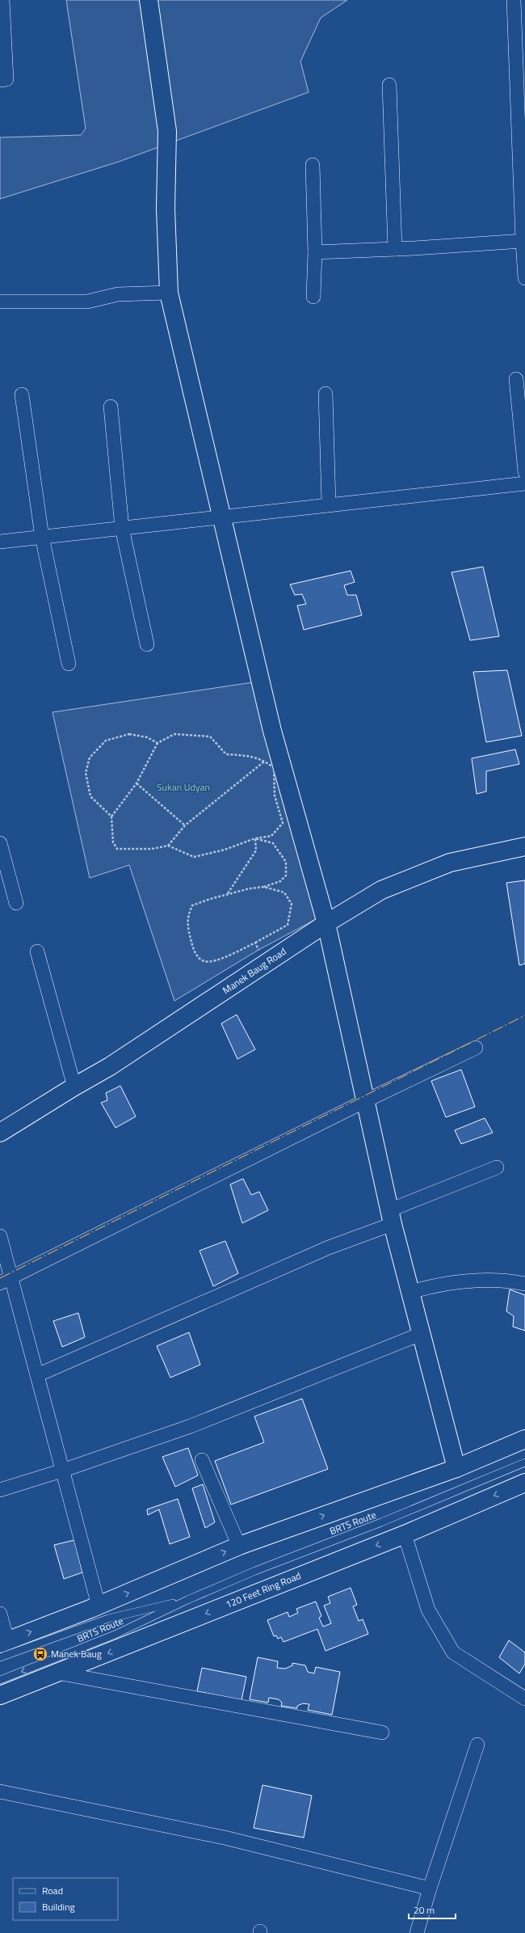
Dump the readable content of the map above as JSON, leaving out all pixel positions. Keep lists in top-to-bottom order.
{
  "streets": {
    "street": ["Manek Baug Road", "120 Feet Ring Road"],
    "lane": ["BRTS Route"]
  },
  "parks": ["Sukan Udyan"],
  "places": {
    "bus stop": ["Manek Baug"]
  },
  "legend": ["Road", "Building"],
  "scale_bar": "20 m"
}
